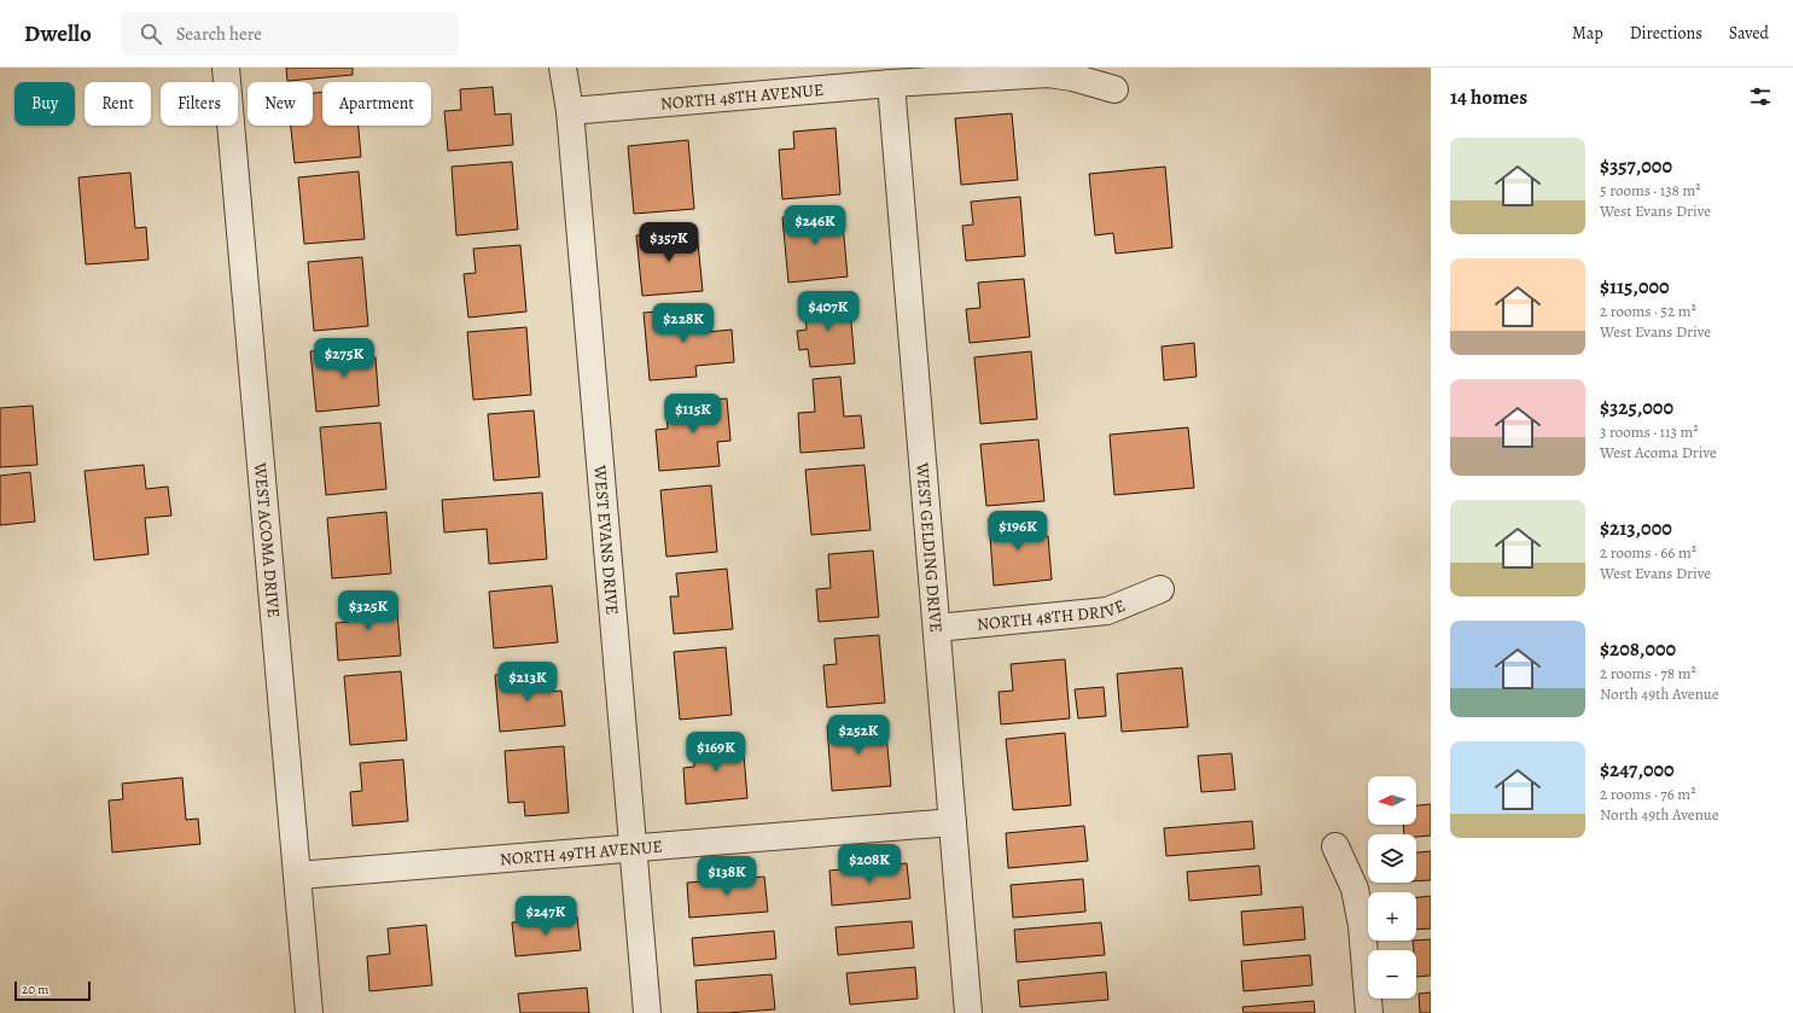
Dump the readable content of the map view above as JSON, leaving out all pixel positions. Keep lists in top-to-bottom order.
{
  "streets": {
    "street": [
      "NORTH 48TH AVENUE",
      "WEST EVANS DRIVE",
      "WEST ACOMA DRIVE",
      "WEST GELDING DRIVE",
      "NORTH 48TH DRIVE",
      "NORTH 49TH AVENUE"
    ]
  },
  "crossings": [
    ["NORTH 48TH AVENUE", "WEST EVANS DRIVE"],
    ["NORTH 48TH AVENUE", "WEST GELDING DRIVE"],
    ["WEST EVANS DRIVE", "NORTH 49TH AVENUE"],
    ["WEST ACOMA DRIVE", "NORTH 49TH AVENUE"],
    ["WEST GELDING DRIVE", "NORTH 48TH DRIVE"],
    ["WEST GELDING DRIVE", "NORTH 49TH AVENUE"]
  ],
  "scale_bar": "20 m",
  "north": "left",
  "page": {
    "header": "Dwello",
    "search": "Search here",
    "nav": ["Map", "Directions", "Saved"],
    "heading": "14 homes",
    "chip": [
      "Buy",
      "Rent",
      "Filters",
      "New",
      "Apartment"
    ],
    "list": [
      {
        "name": "$357,000",
        "note": "5 rooms · 138 m² · West Evans Drive"
      },
      {
        "name": "$115,000",
        "note": "2 rooms · 52 m² · West Evans Drive"
      },
      {
        "name": "$325,000",
        "note": "3 rooms · 113 m² · West Acoma Drive"
      },
      {
        "name": "$213,000",
        "note": "2 rooms · 66 m² · West Evans Drive"
      },
      {
        "name": "$208,000",
        "note": "2 rooms · 78 m² · North 49th Avenue"
      },
      {
        "name": "$247,000",
        "note": "2 rooms · 76 m² · North 49th Avenue"
      }
    ],
    "price": [
      "$246K",
      "$357K",
      "$407K",
      "$228K",
      "$275K",
      "$115K",
      "$196K",
      "$325K",
      "$213K",
      "$252K",
      "$169K",
      "$208K",
      "$138K",
      "$247K"
    ],
    "map_buttons": ["+", "−"],
    "scale": "20 m"
  }
}
